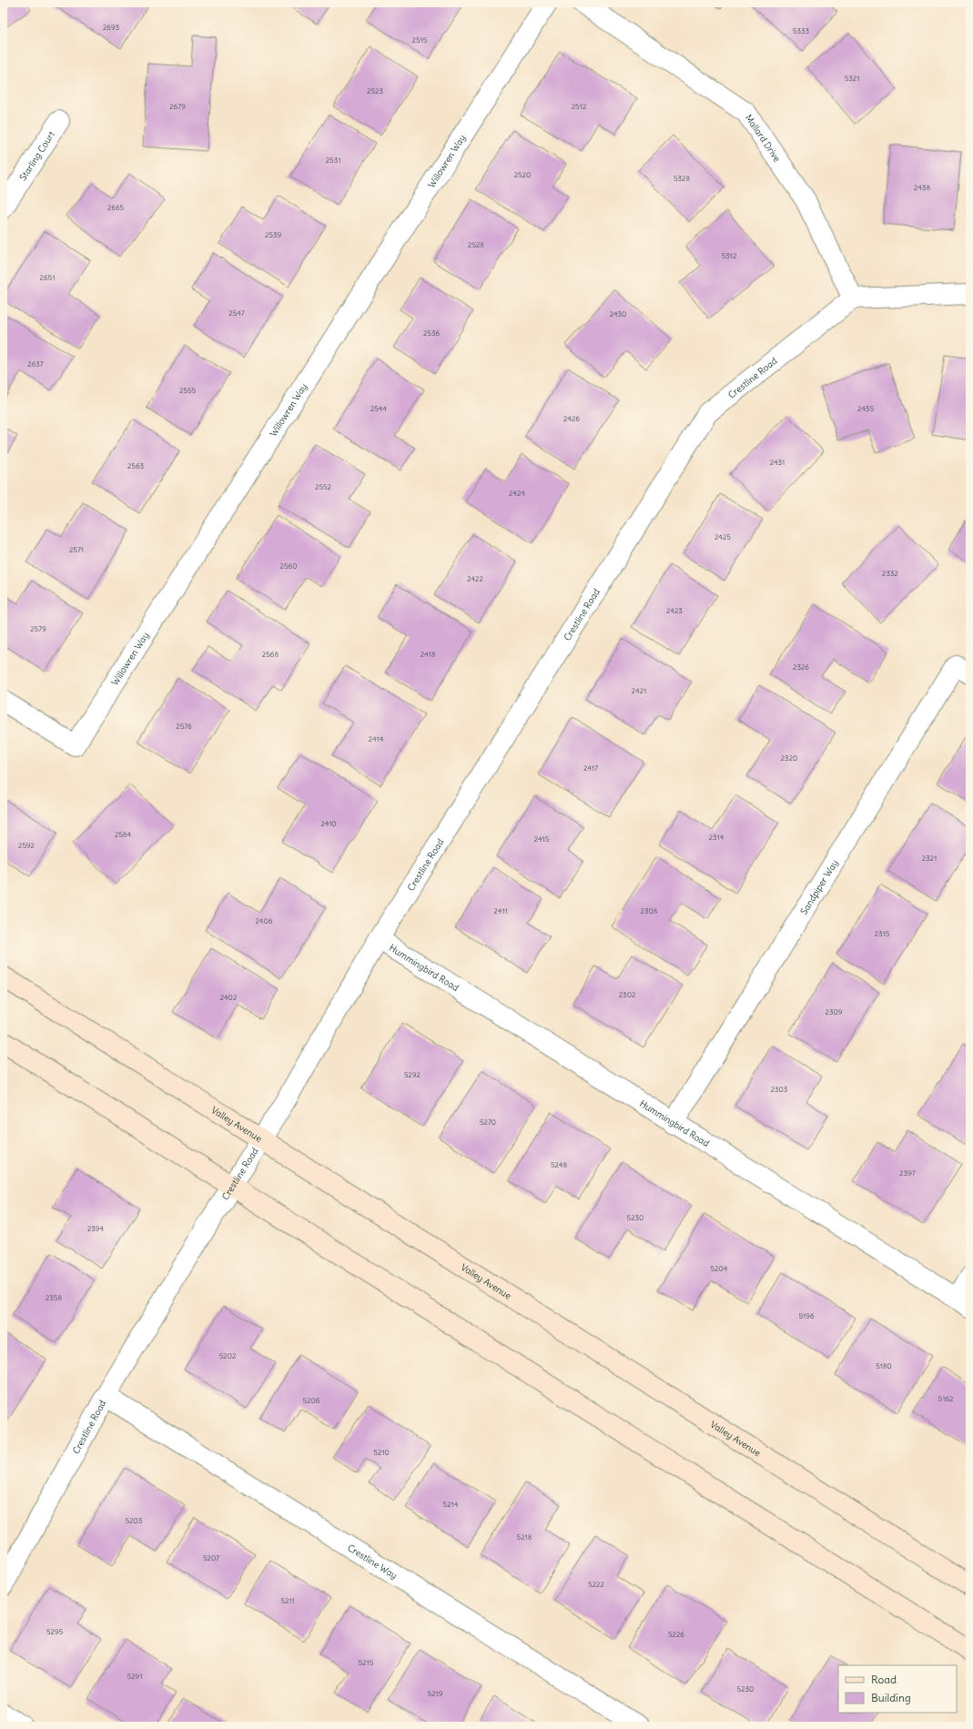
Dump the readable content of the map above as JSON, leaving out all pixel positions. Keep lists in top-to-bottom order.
{
  "streets": {
    "main road": ["Valley Avenue"],
    "street": [
      "Mallard Drive",
      "Starling Court",
      "Willowren Way",
      "Crestline Road",
      "Sandpiper Way",
      "Hummingbird Road",
      "Crestline Way"
    ]
  },
  "crossings": [
    ["Mallard Drive", "Crestline Road"],
    ["Crestline Road", "Hummingbird Road"],
    ["Crestline Road", "Valley Avenue"],
    ["Crestline Road", "Crestline Way"],
    ["Sandpiper Way", "Hummingbird Road"]
  ],
  "house_numbers": [
    "2693",
    "5333",
    "2515",
    "5321",
    "2523",
    "2679",
    "2512",
    "2531",
    "2520",
    "5328",
    "2438",
    "2665",
    "2539",
    "2528",
    "5312",
    "2651",
    "2547",
    "2430",
    "2536",
    "2637",
    "2555",
    "2544",
    "2435",
    "2426",
    "2431",
    "2563",
    "2552",
    "2424",
    "2425",
    "2571",
    "2560",
    "2332",
    "2422",
    "2423",
    "2579",
    "2568",
    "2418",
    "2326",
    "2421",
    "2576",
    "2414",
    "2320",
    "2417",
    "2410",
    "2584",
    "2314",
    "2415",
    "2592",
    "2321",
    "2411",
    "2308",
    "2406",
    "2315",
    "2302",
    "2402",
    "2309",
    "5292",
    "2303",
    "5270",
    "5248",
    "2397",
    "5230",
    "2394",
    "5204",
    "2358",
    "5196",
    "5202",
    "5180",
    "5162",
    "5206",
    "5210",
    "5214",
    "5203",
    "5218",
    "5207",
    "5222",
    "5211",
    "5295",
    "5226",
    "5215",
    "5291",
    "5230",
    "5219"
  ],
  "legend": ["Road", "Building"]
}
